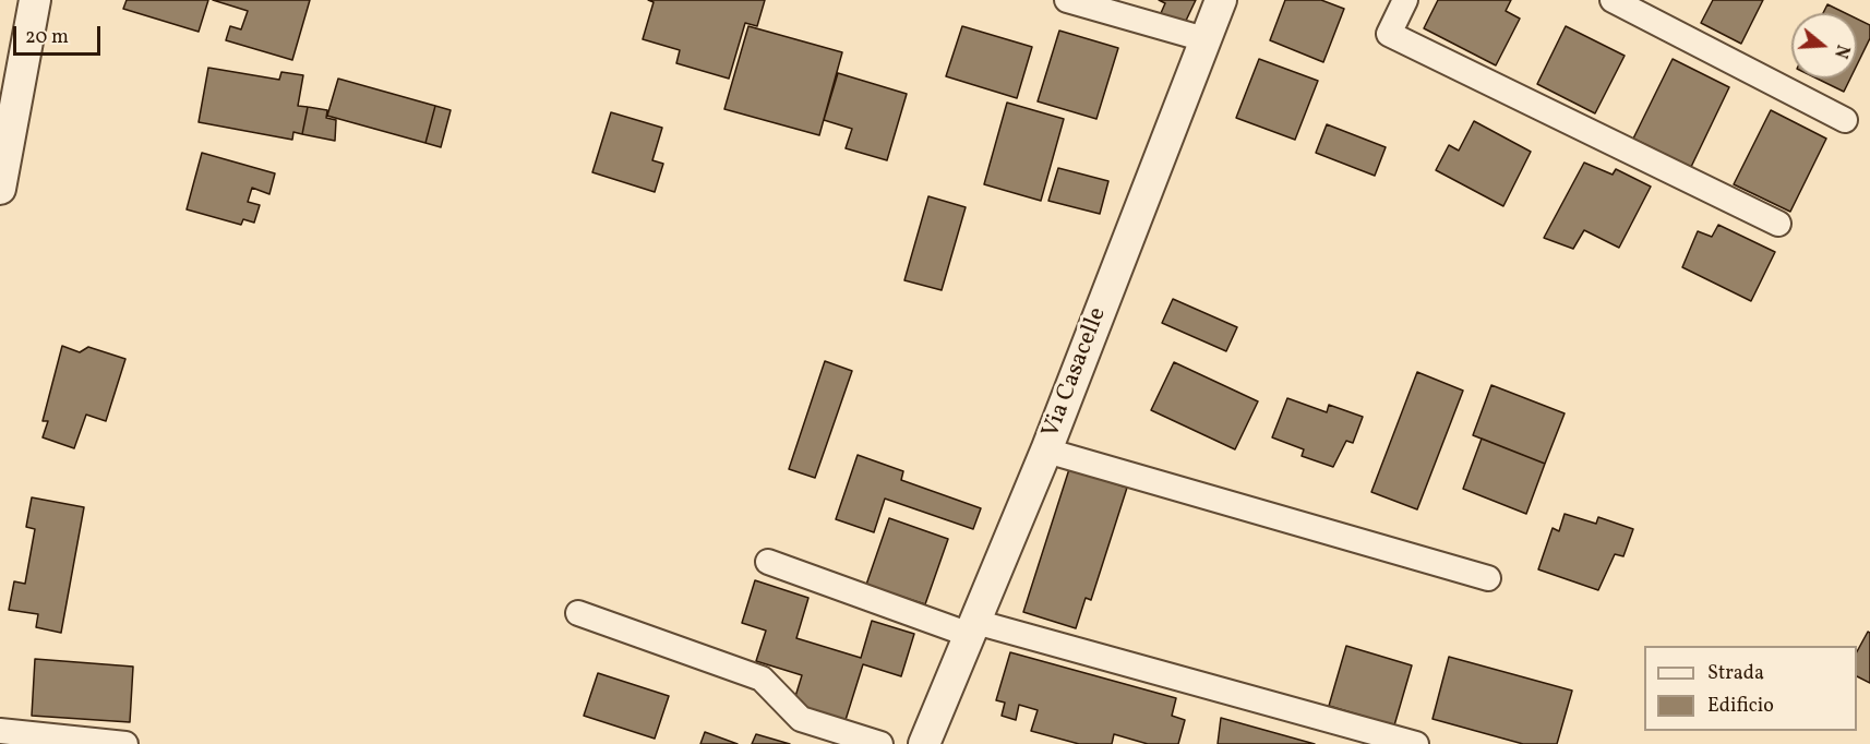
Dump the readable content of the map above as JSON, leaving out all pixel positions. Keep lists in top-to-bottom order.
{
  "streets": {
    "street": ["Via Casacelle"]
  },
  "legend": ["Strada", "Edificio"],
  "scale_bar": "20 m",
  "north": "right"
}
